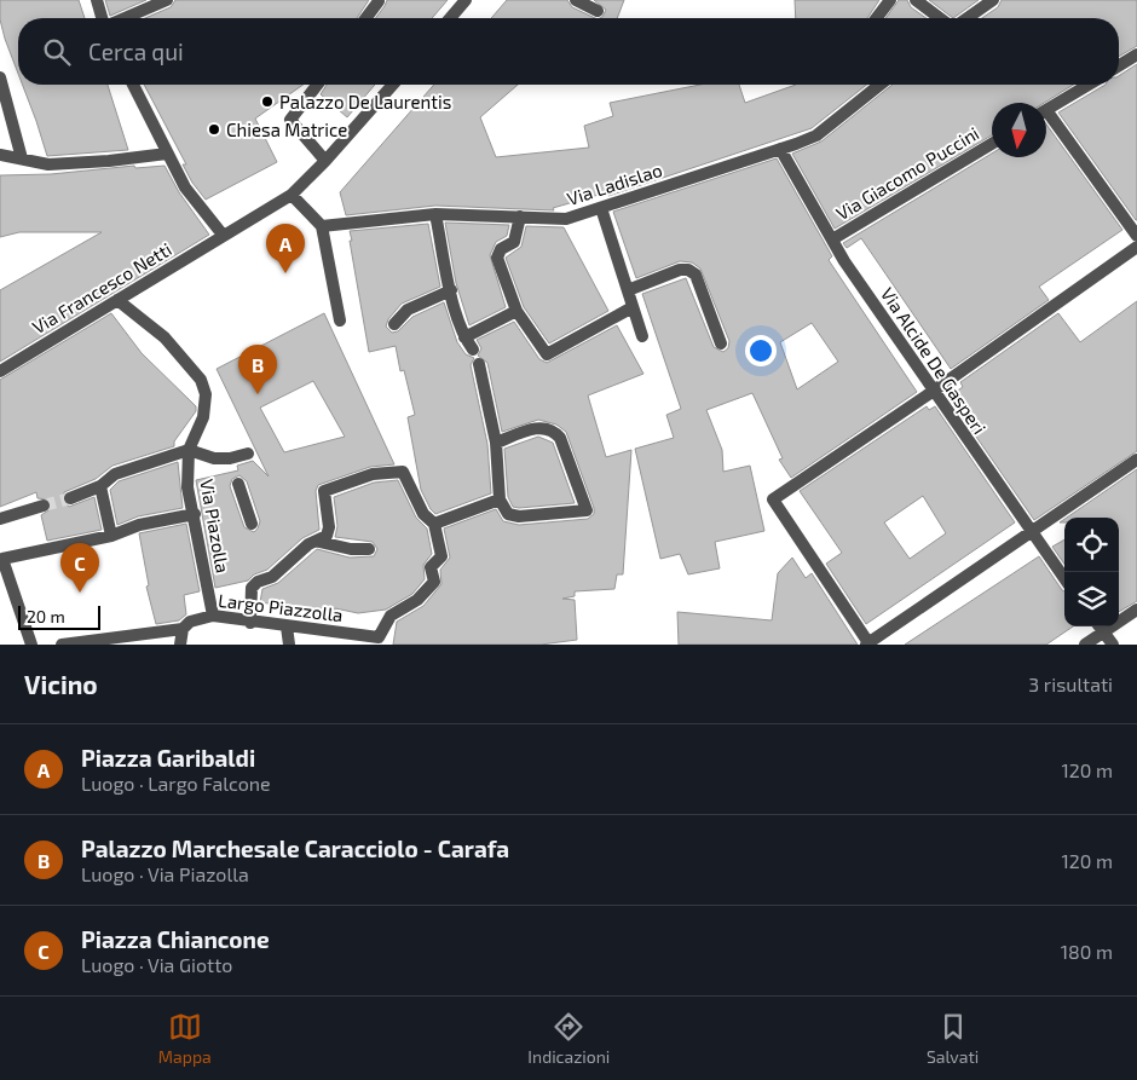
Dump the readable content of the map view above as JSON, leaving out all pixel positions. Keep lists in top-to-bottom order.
{
  "streets": {
    "street": [
      "Via Giacomo Puccini",
      "Via Ladislao",
      "Via Francesco Netti",
      "Via Alcide De Gasperi",
      "Via Piazolla",
      "Largo Piazzolla"
    ]
  },
  "crossings": [
    ["Via Giacomo Puccini", "Via Alcide De Gasperi"],
    ["Via Ladislao", "Via Alcide De Gasperi"],
    ["Via Francesco Netti", "Via Piazolla"],
    ["Via Piazolla", "Largo Piazzolla"]
  ],
  "places": ["Palazzo De Laurentis", "Chiesa Matrice"],
  "scale_bar": "20 m",
  "north": "bottom",
  "page": {
    "search": "Cerca qui",
    "pins": ["A", "B", "C"],
    "scale": "20 m",
    "heading": ["Vicino", "3 risultati"],
    "list": [
      {
        "mark": "A",
        "name": "Piazza Garibaldi",
        "note": "Luogo · Largo Falcone",
        "value": "120 m"
      },
      {
        "mark": "B",
        "name": "Palazzo Marchesale Caracciolo - Carafa",
        "note": "Luogo · Via Piazolla",
        "value": "120 m"
      },
      {
        "mark": "C",
        "name": "Piazza Chiancone",
        "note": "Luogo · Via Giotto",
        "value": "180 m"
      }
    ],
    "nav": ["Mappa", "Indicazioni", "Salvati"]
  }
}
